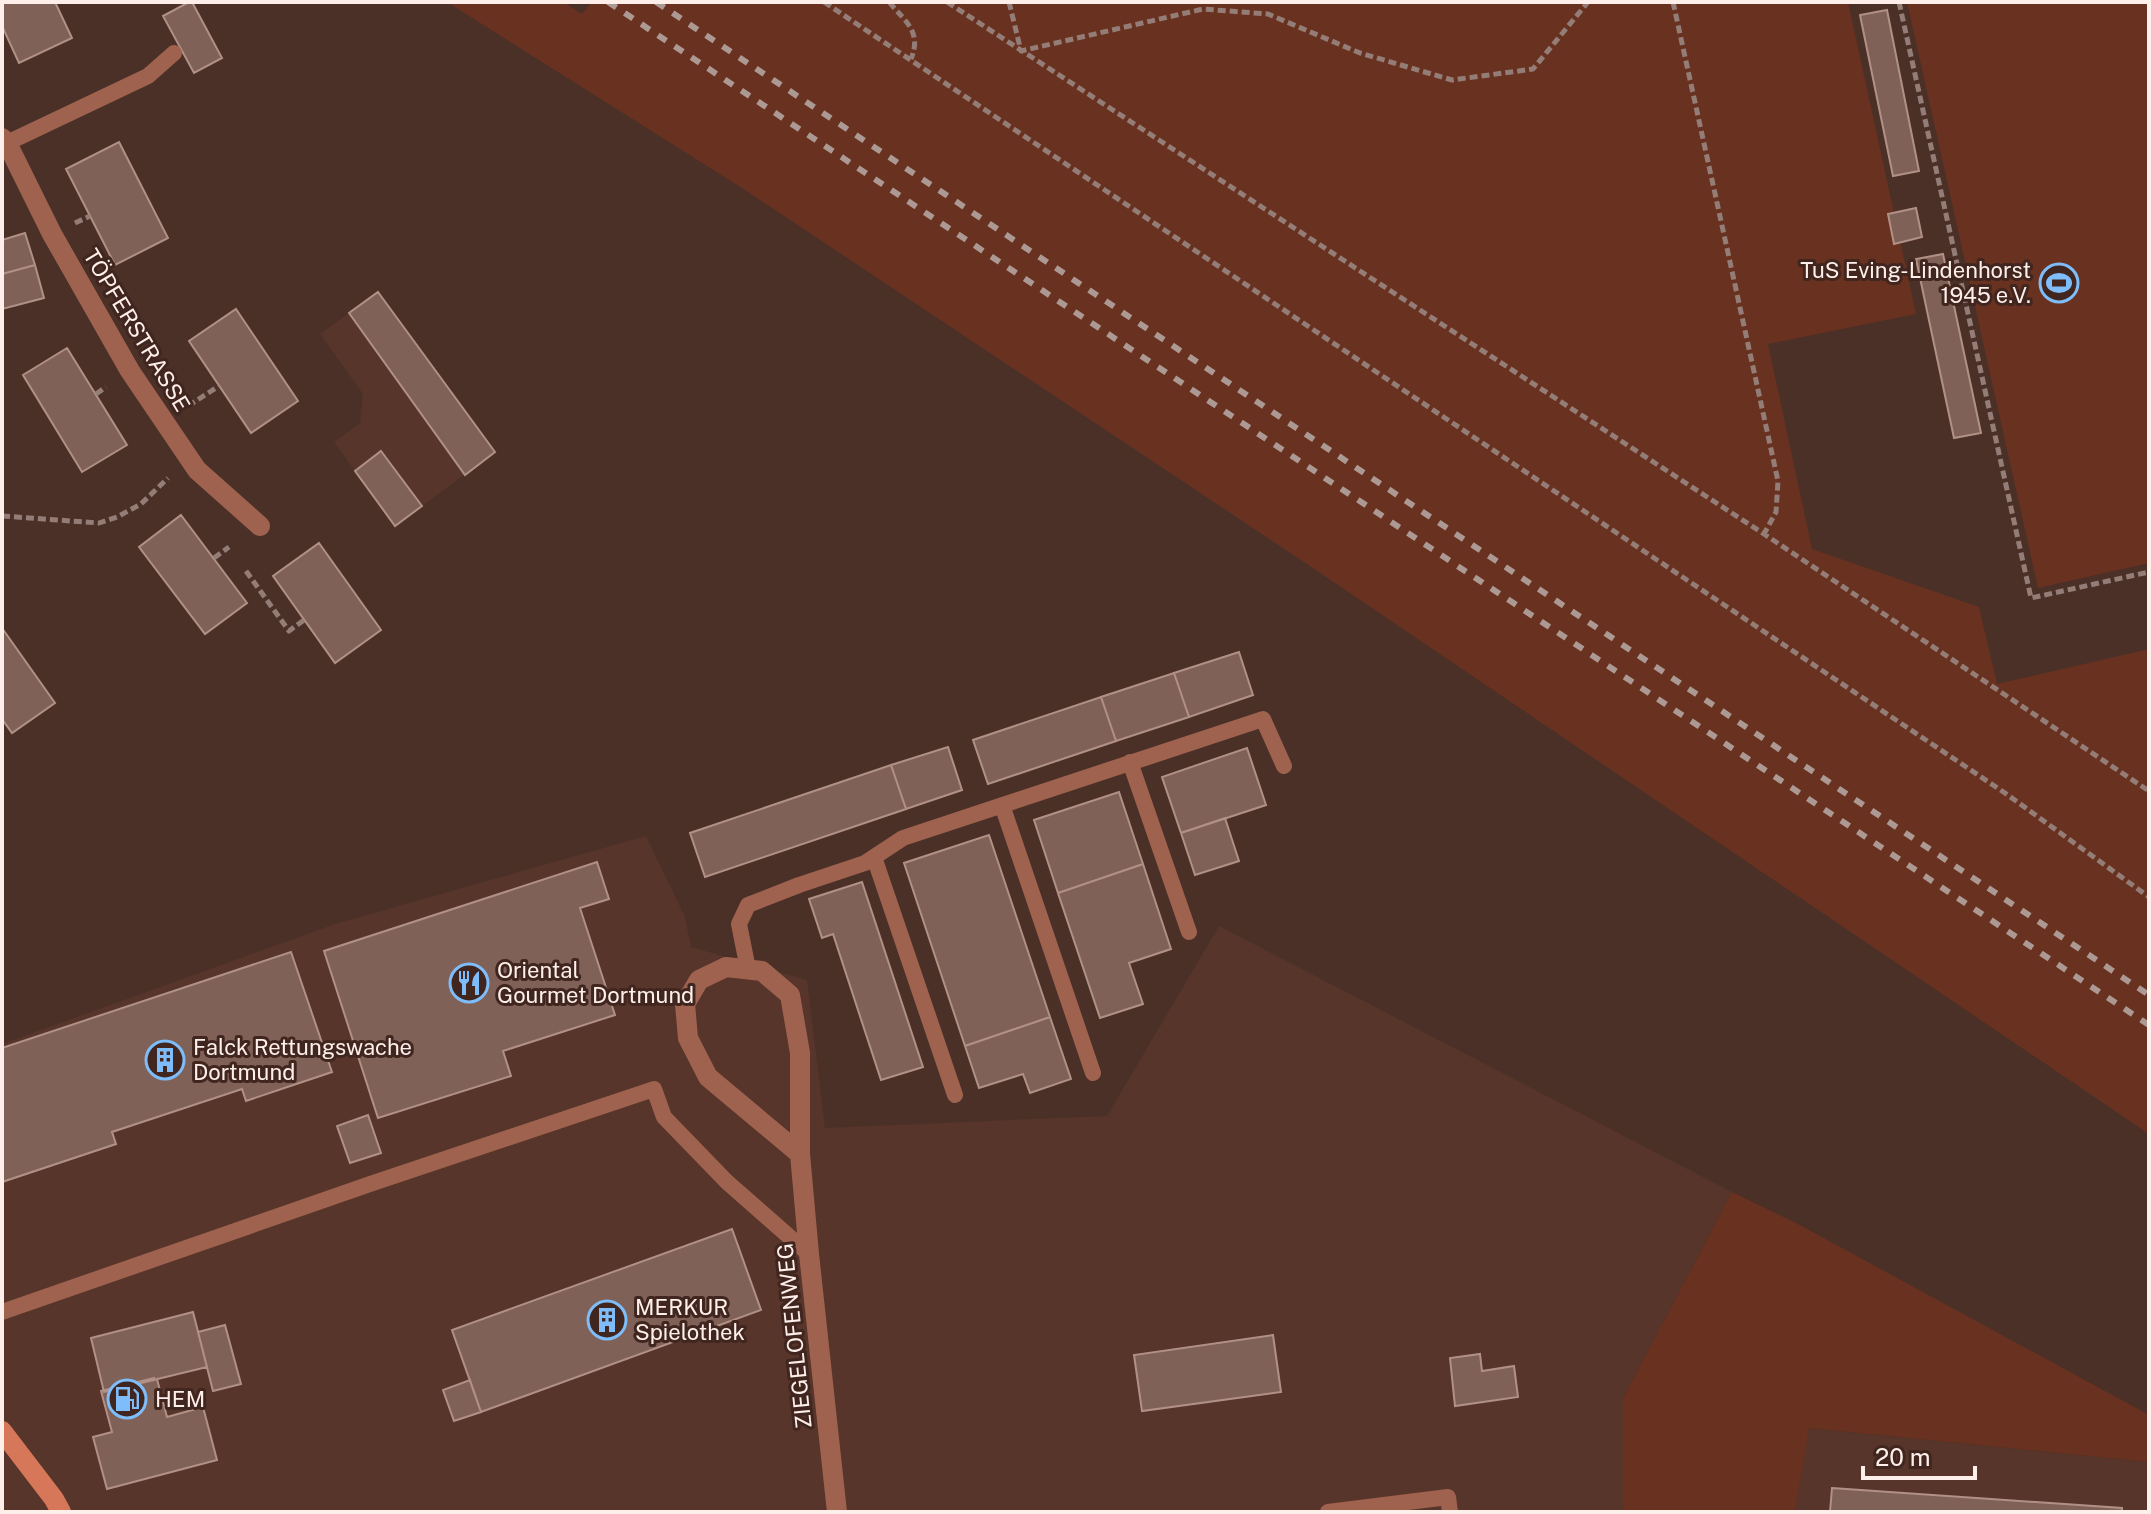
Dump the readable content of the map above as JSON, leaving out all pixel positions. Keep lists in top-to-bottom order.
{
  "streets": {
    "street": ["TÖPFERSTRASSE", "ZIEGELOFENWEG"]
  },
  "places": {
    "sports": ["TuS Eving-Lindenhorst 1945 e.V."],
    "restaurant": ["Oriental Gourmet Dortmund"],
    "building": ["Falck Rettungswache Dortmund", "MERKUR Spielothek"],
    "fuel station": ["HEM"]
  },
  "scale_bar": "20 m"
}
